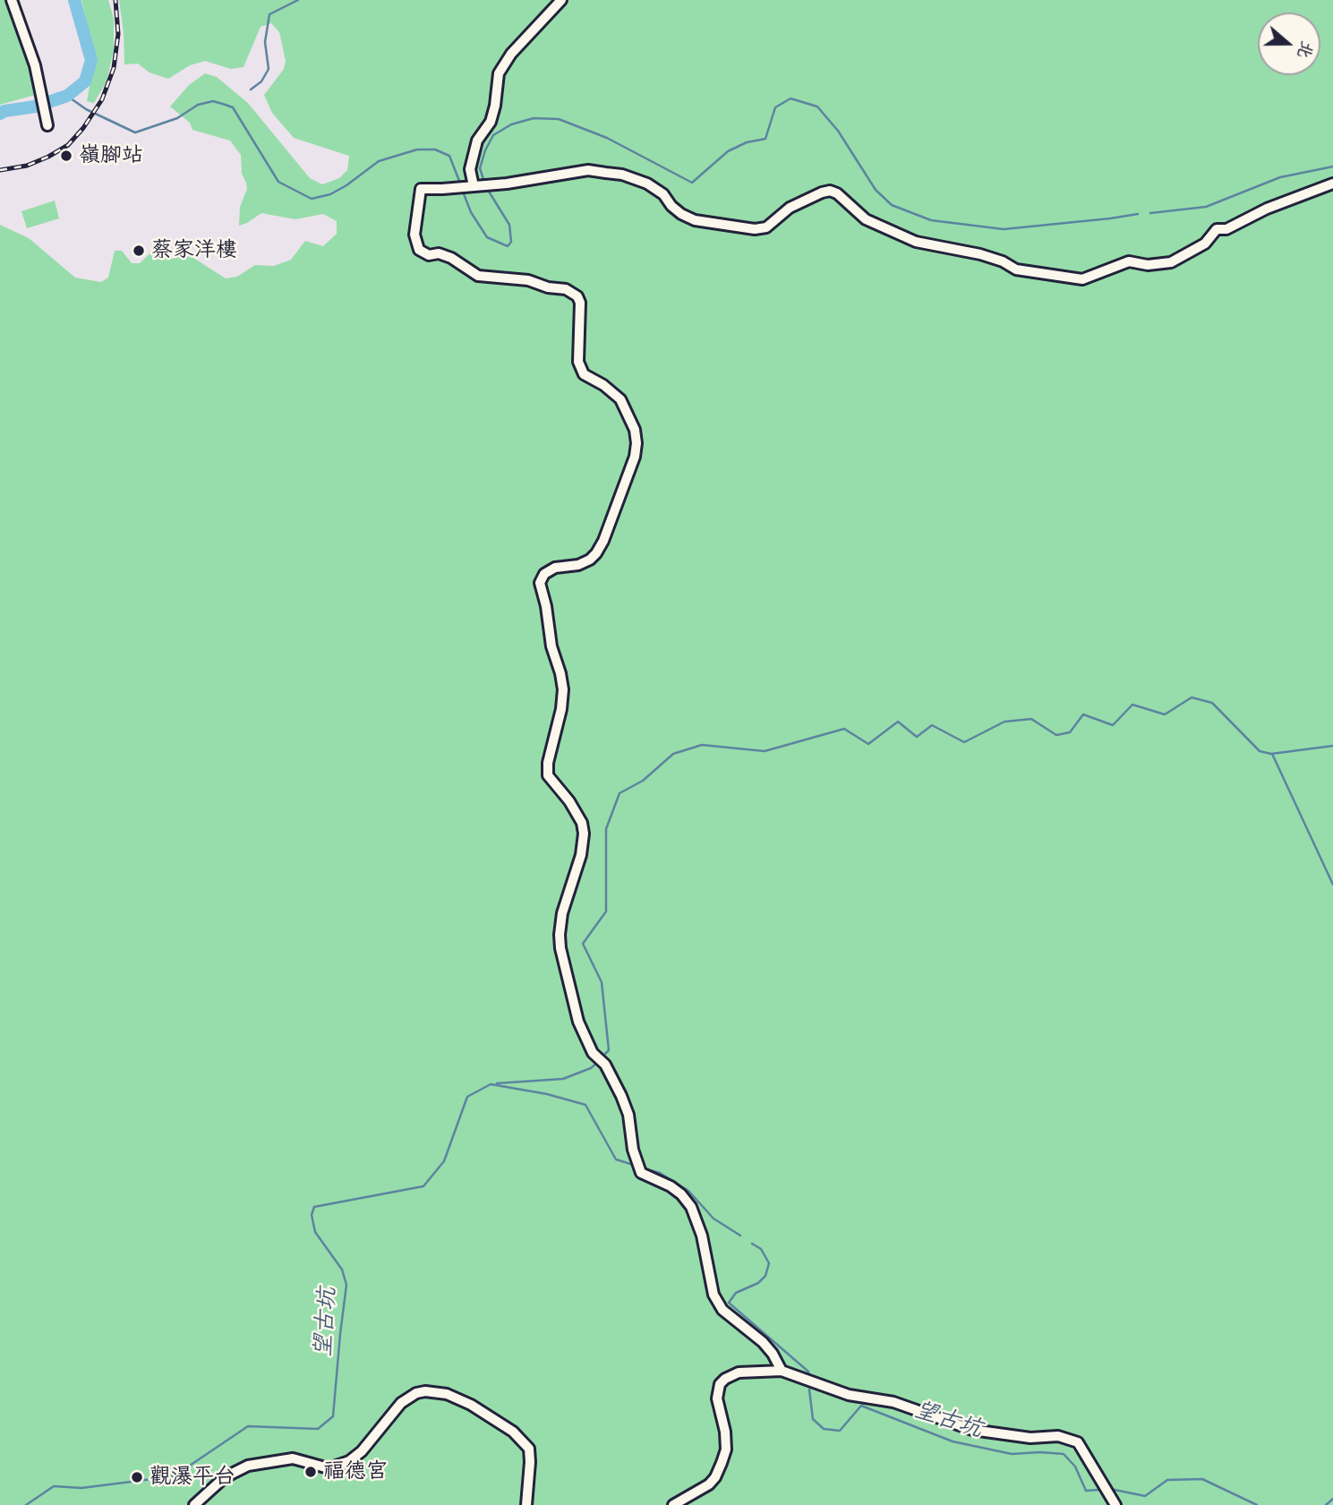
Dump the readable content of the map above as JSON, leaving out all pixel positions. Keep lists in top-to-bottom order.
{
  "water": ["望古坑"],
  "places": [
    "嶺腳站",
    "蔡家洋樓",
    "福德宮",
    "觀瀑平台"
  ],
  "north": "right"
}
